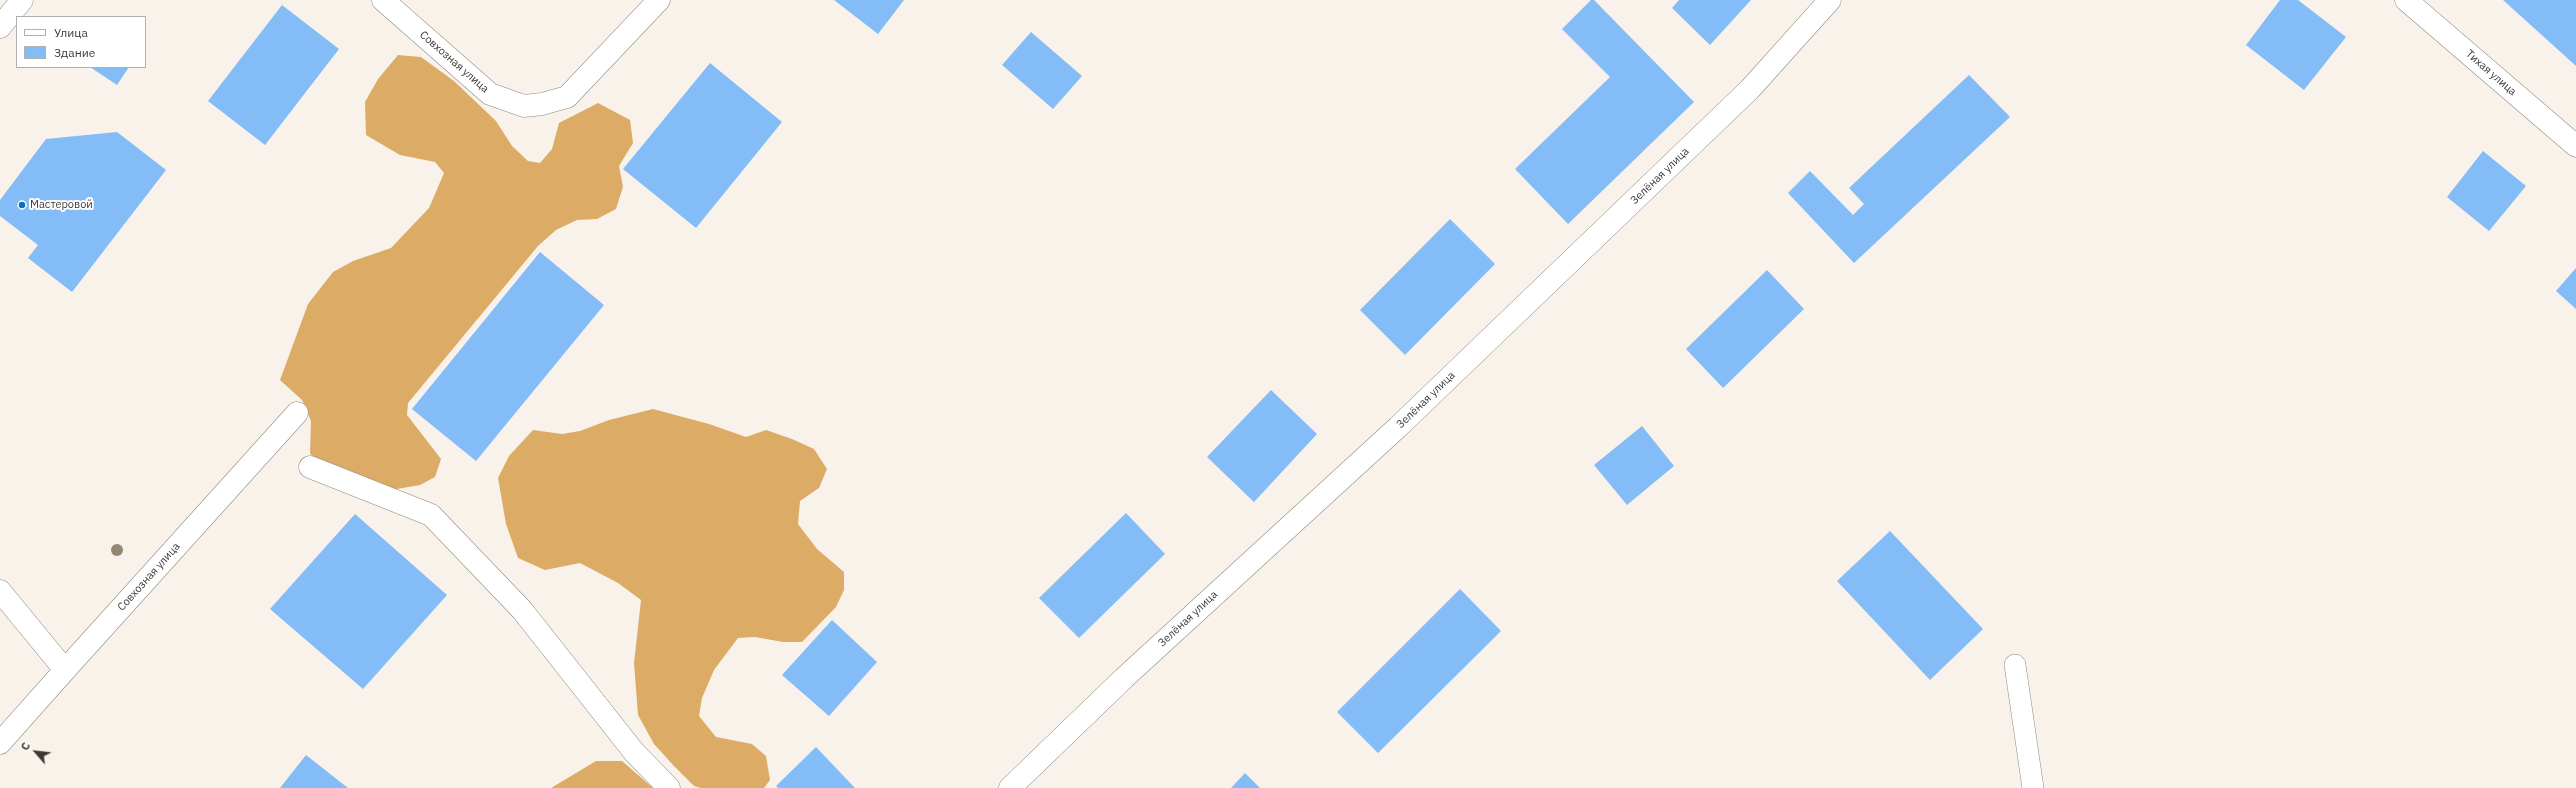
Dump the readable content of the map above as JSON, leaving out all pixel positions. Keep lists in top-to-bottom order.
{
  "streets": {
    "street": ["Совхозная улица", "Тихая улица", "Зелёная улица"]
  },
  "places": ["Мастеровой"],
  "legend": ["Улица", "Здание"],
  "north": "top left"
}
